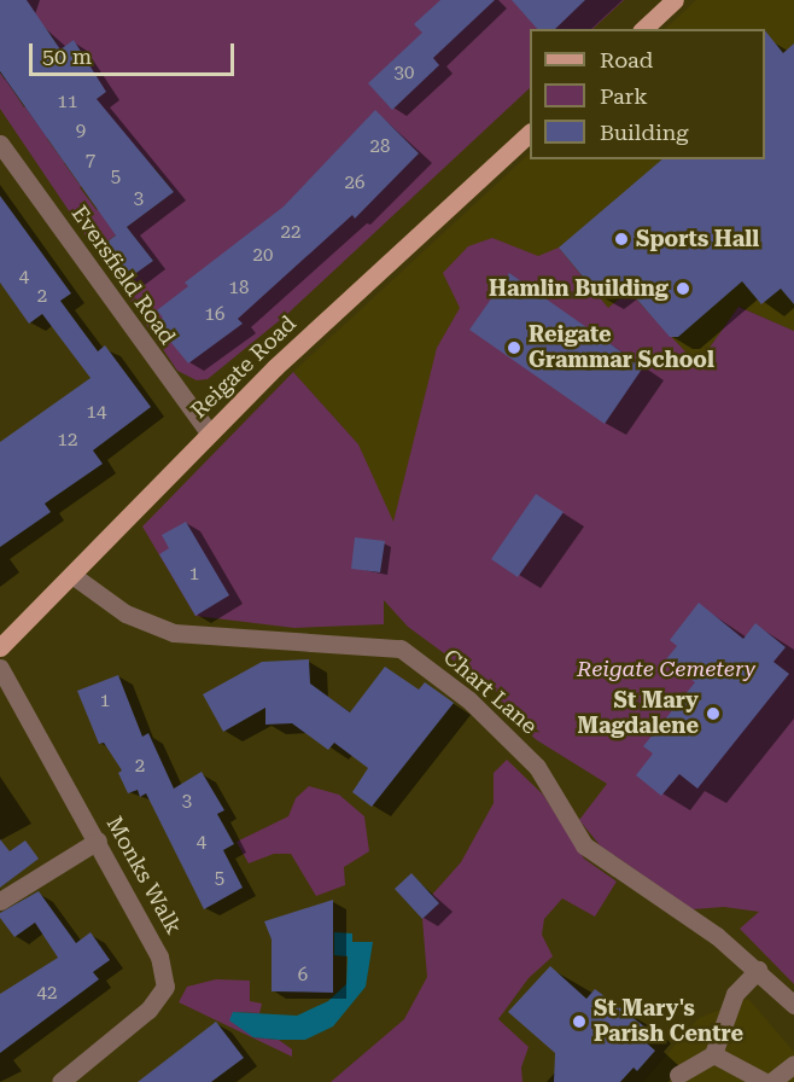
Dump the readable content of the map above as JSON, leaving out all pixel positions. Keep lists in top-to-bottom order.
{
  "streets": {
    "main road": ["Reigate Road"],
    "street": ["Eversfield Road", "Chart Lane", "Monks Walk"]
  },
  "crossings": [
    ["Eversfield Road", "Reigate Road"],
    ["Reigate Road", "Chart Lane"]
  ],
  "parks": ["Reigate Cemetery"],
  "places": [
    "Sports Hall",
    "Hamlin Building",
    "Reigate Grammar School",
    "St Mary Magdalene",
    "St Mary's Parish Centre"
  ],
  "house_numbers": [
    "30",
    "11",
    "9",
    "28",
    "7",
    "5",
    "26",
    "3",
    "22",
    "20",
    "4",
    "18",
    "2",
    "16",
    "14",
    "12",
    "1",
    "1",
    "2",
    "3",
    "4",
    "5",
    "6",
    "42"
  ],
  "legend": ["Road", "Park", "Building"],
  "scale_bar": "50 m"
}
